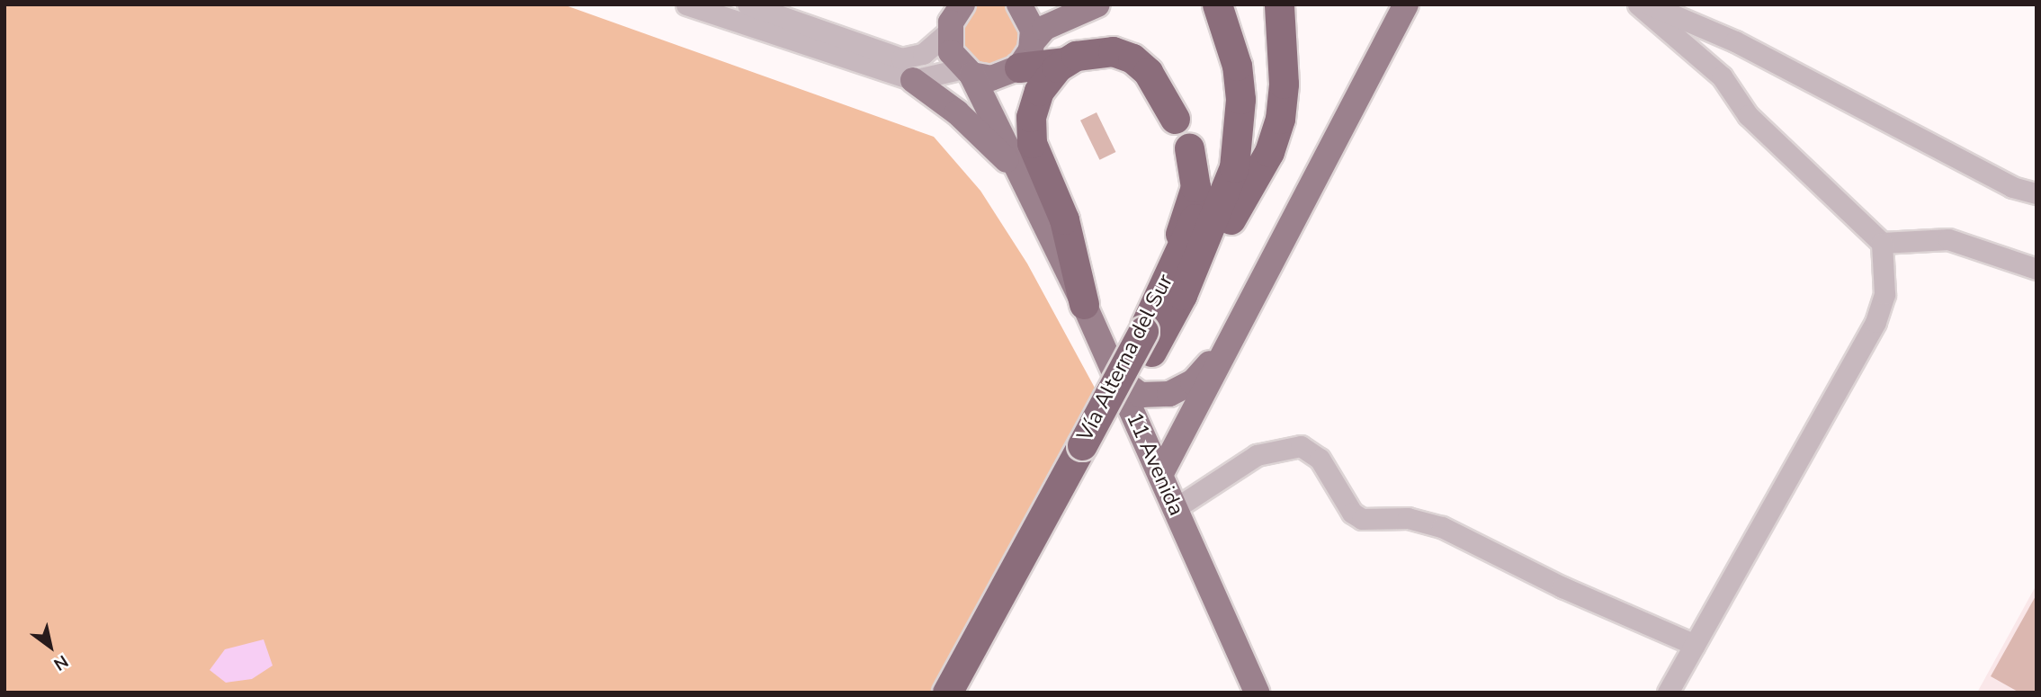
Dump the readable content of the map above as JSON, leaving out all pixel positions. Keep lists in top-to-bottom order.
{
  "streets": {
    "highway": ["Vía Alterna del Sur"],
    "main road": ["11 Avenida"]
  },
  "north": "bottom right"
}
